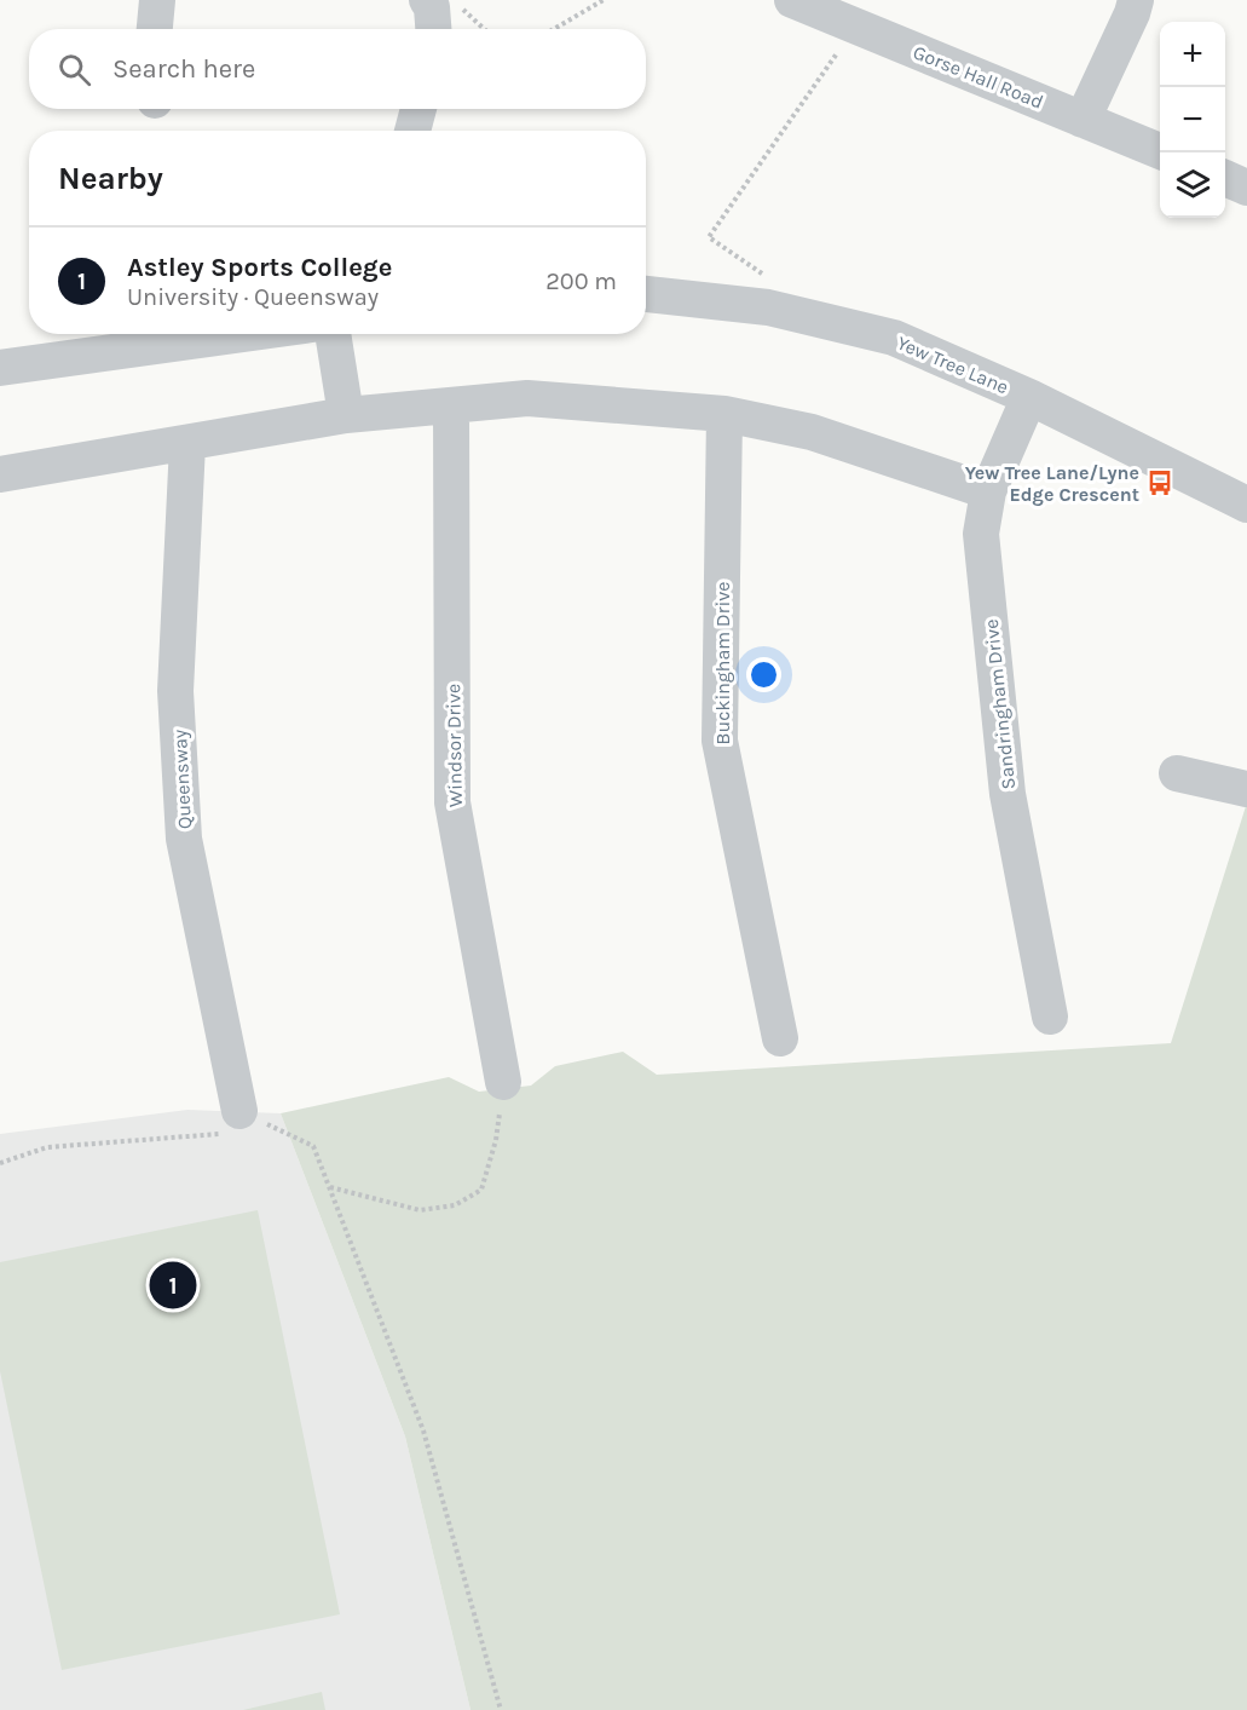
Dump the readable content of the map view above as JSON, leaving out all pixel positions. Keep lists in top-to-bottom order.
{
  "streets": {
    "street": [
      "Gorse Hall Road",
      "Yew Tree Lane",
      "Buckingham Drive",
      "Sandringham Drive",
      "Windsor Drive",
      "Queensway"
    ]
  },
  "crossings": [
    ["Yew Tree Lane", "Sandringham Drive"]
  ],
  "places": {
    "bus stop": ["Yew Tree Lane/Lyne Edge Crescent"]
  },
  "page": {
    "map_buttons": ["+", "−"],
    "search": "Search here",
    "heading": "Nearby",
    "list": [
      {
        "mark": "1",
        "name": "Astley Sports College",
        "note": "University · Queensway",
        "value": "200 m"
      }
    ],
    "pins": "1"
  }
}
